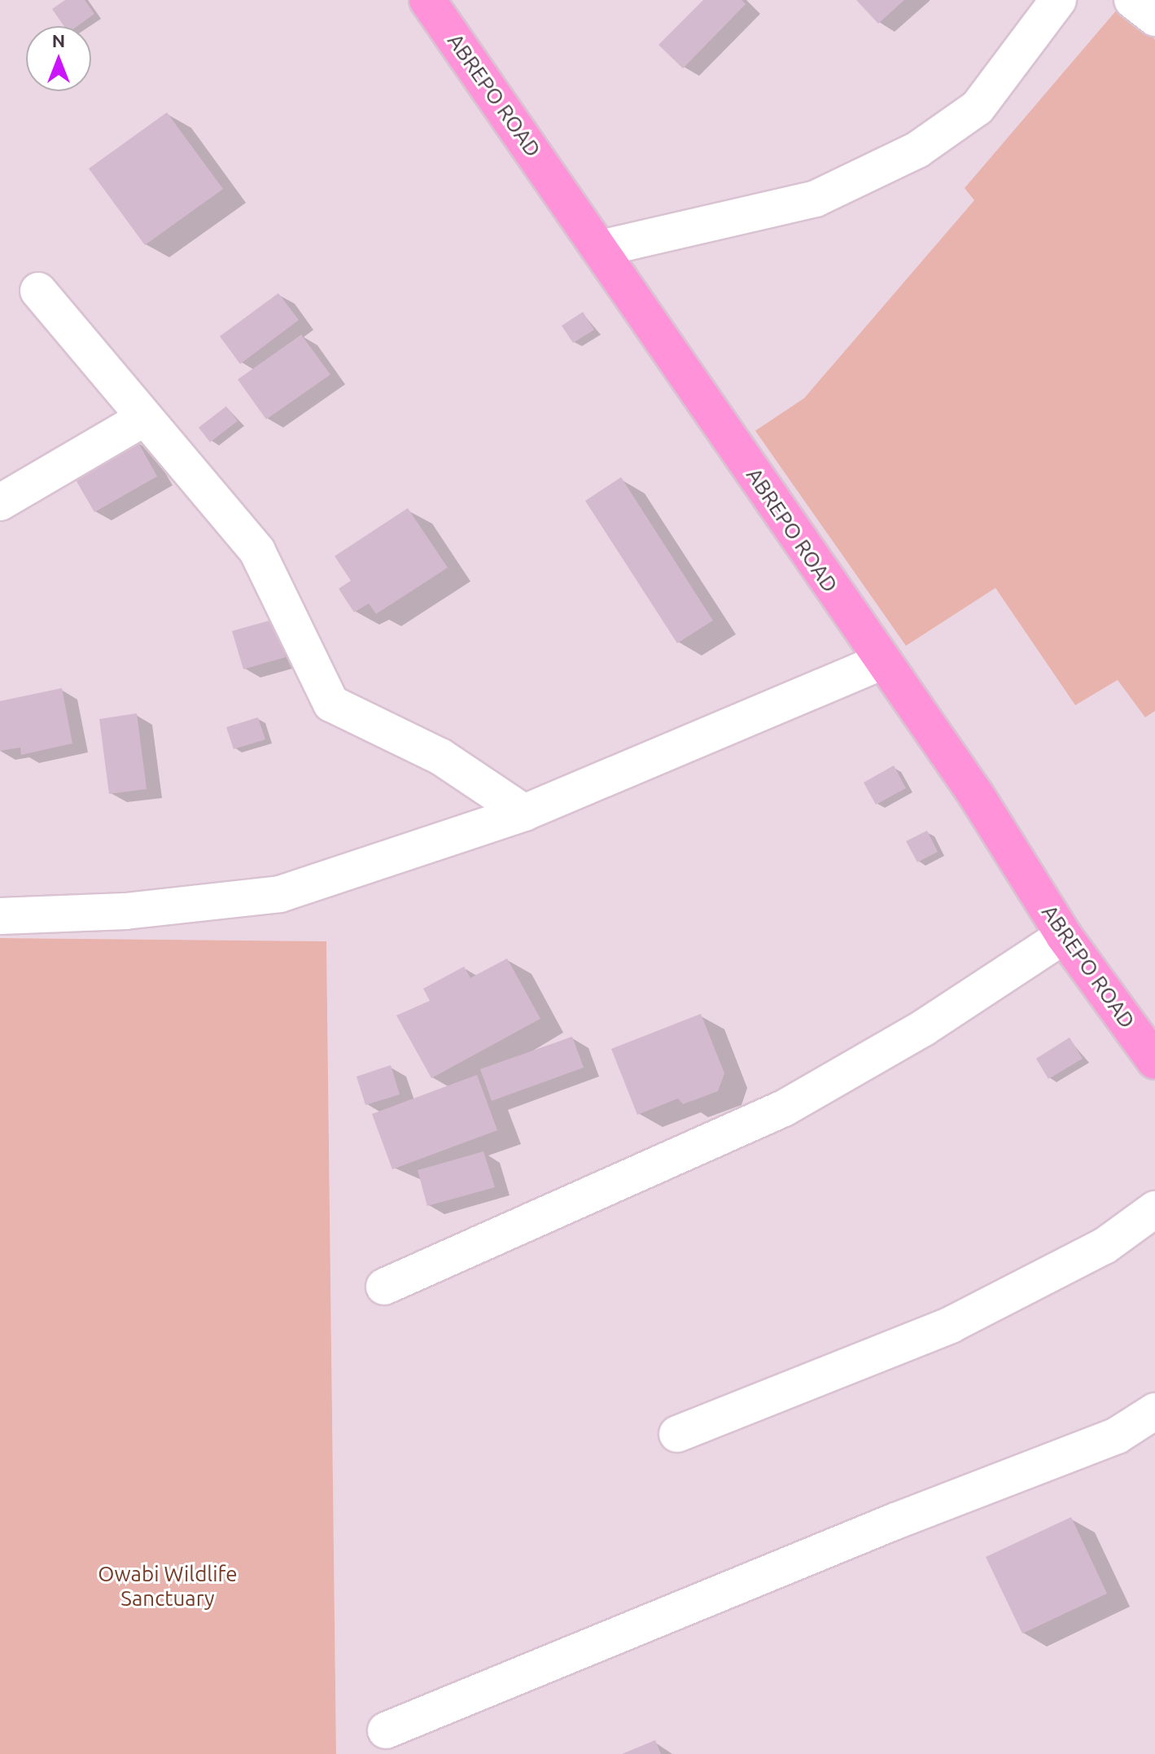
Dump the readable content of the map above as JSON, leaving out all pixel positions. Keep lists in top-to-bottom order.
{
  "streets": {
    "main road": ["ABREPO ROAD"]
  },
  "parks": ["Owabi Wildlife Sanctuary"],
  "north": "top"
}
